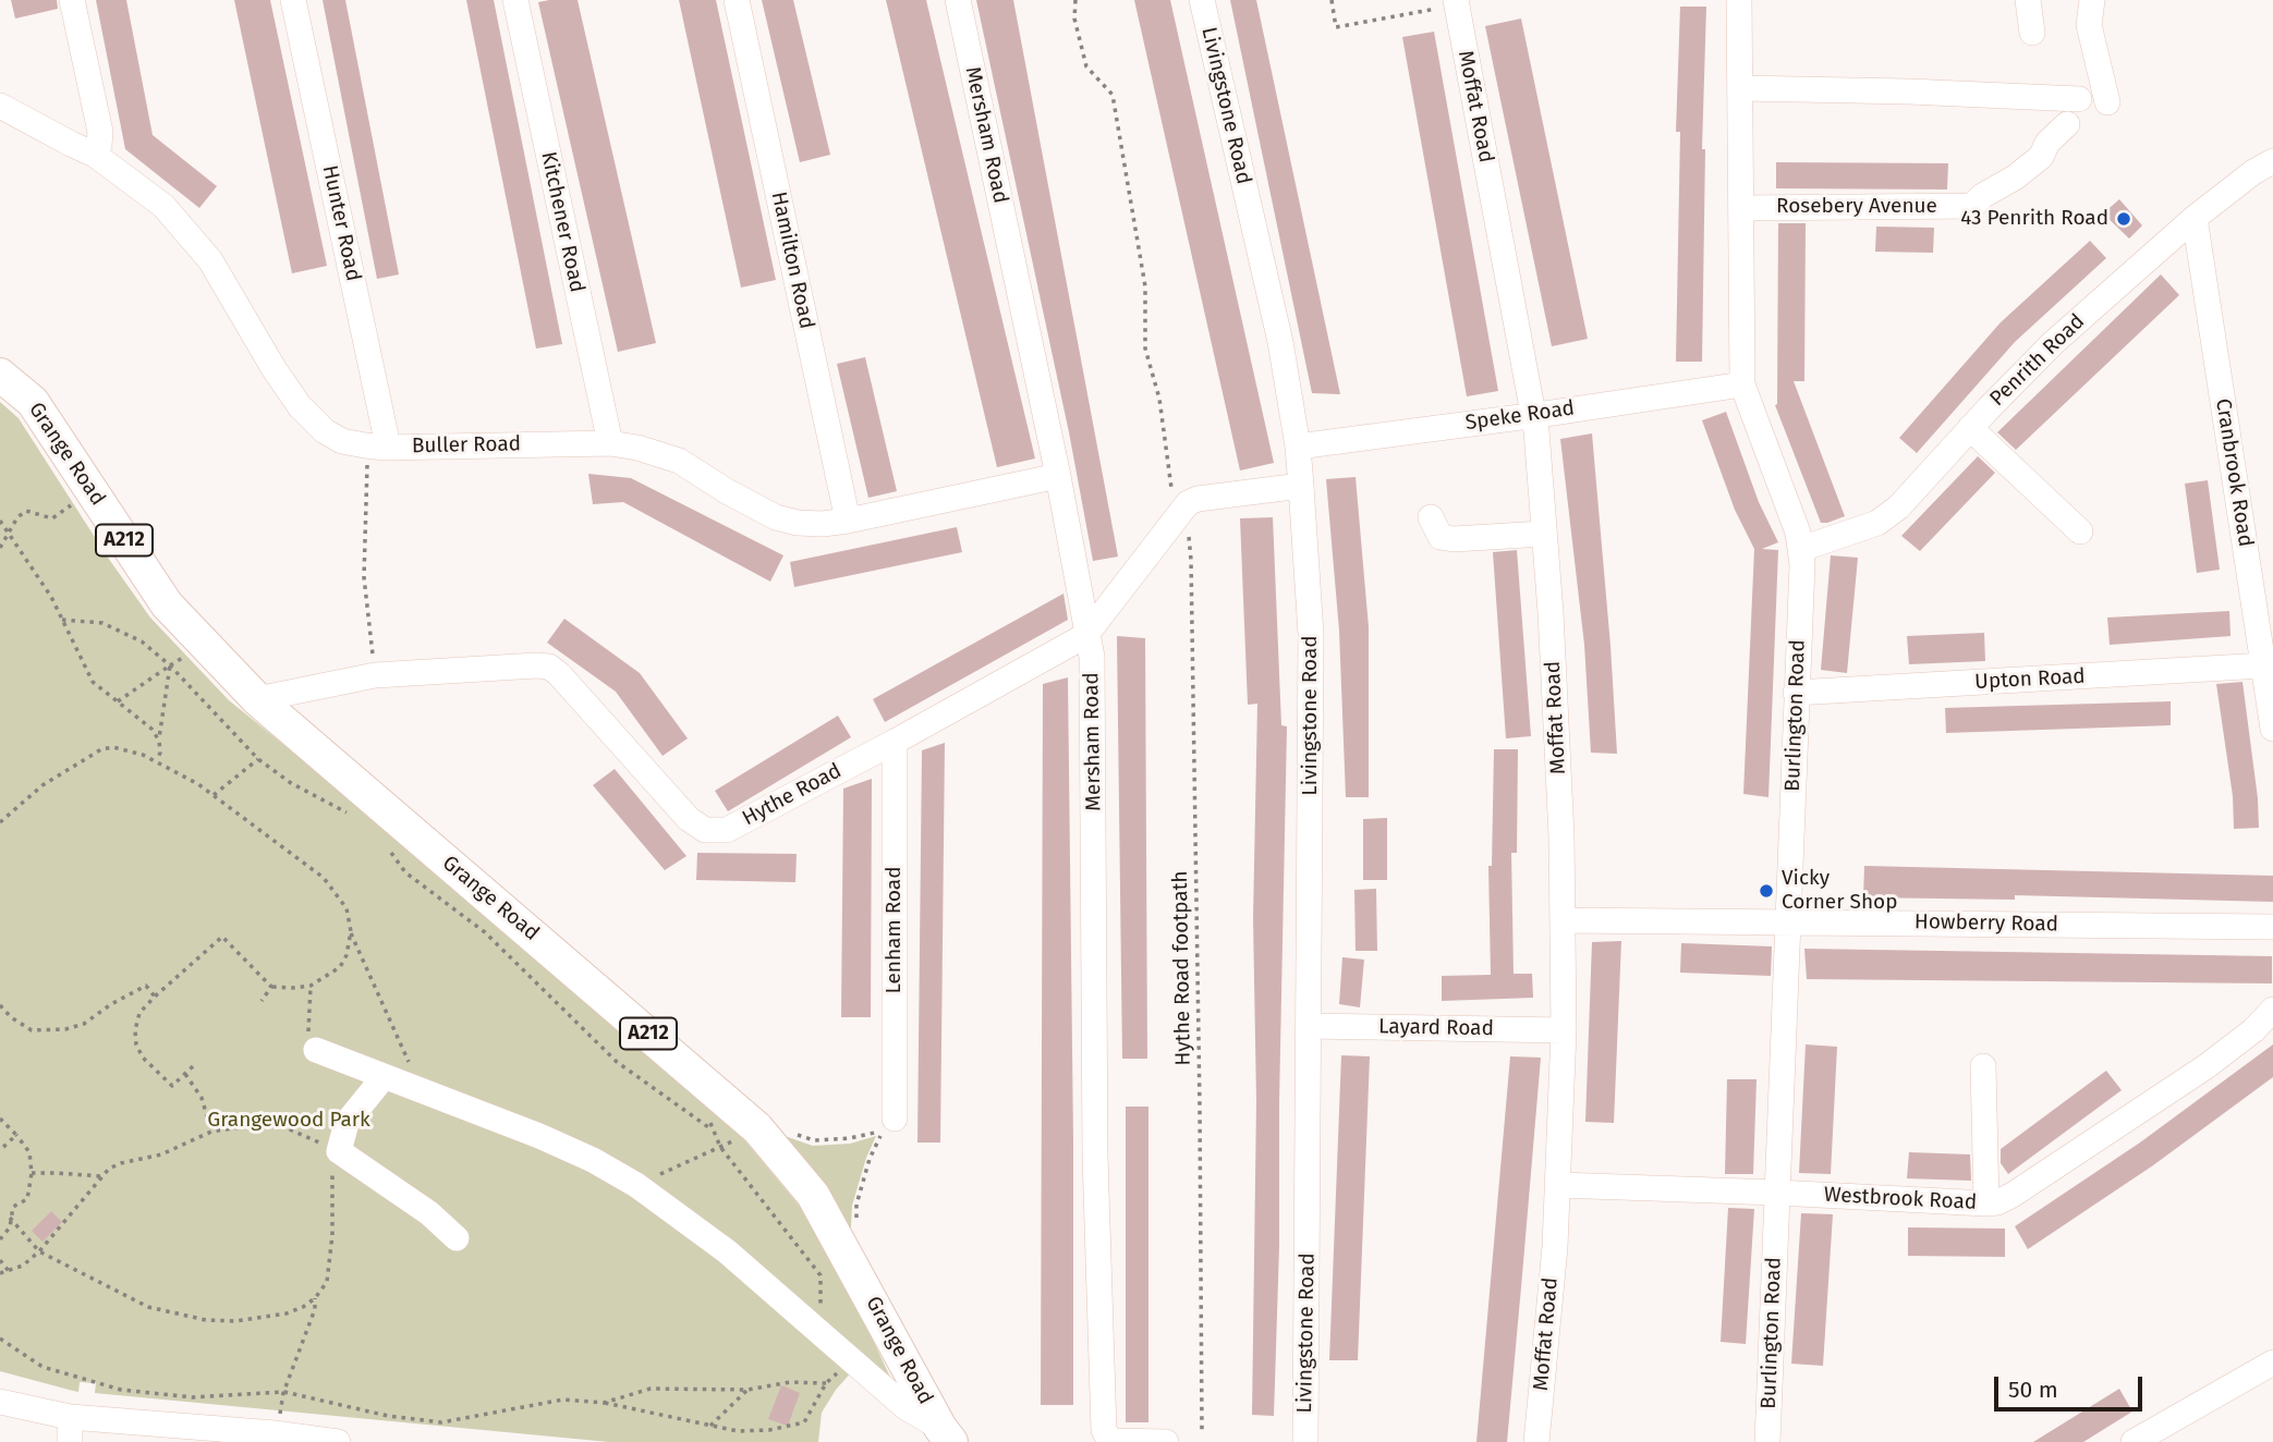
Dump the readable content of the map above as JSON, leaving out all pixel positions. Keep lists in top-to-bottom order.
{
  "streets": {
    "main road": ["Grange Road", "A212"],
    "street": [
      "Livingstone Road",
      "Moffat Road",
      "Mersham Road",
      "Rosebery Avenue",
      "Kitchener Road",
      "Hunter Road",
      "Hamilton Road",
      "Penrith Road",
      "Speke Road",
      "Buller Road",
      "Cranbrook Road",
      "Upton Road",
      "Burlington Road",
      "Hythe Road",
      "Howberry Road",
      "Lenham Road",
      "Layard Road",
      "Westbrook Road"
    ],
    "path": ["Hythe Road footpath"]
  },
  "crossings": [
    ["Livingstone Road", "Speke Road"],
    ["Livingstone Road", "Layard Road"],
    ["Moffat Road", "Speke Road"],
    ["Moffat Road", "Howberry Road"],
    ["Moffat Road", "Layard Road"],
    ["Moffat Road", "Westbrook Road"],
    ["Mersham Road", "Buller Road"],
    ["Mersham Road", "Hythe Road"],
    ["Rosebery Avenue", "Burlington Road"],
    ["Kitchener Road", "Buller Road"],
    ["Hunter Road", "Buller Road"],
    ["Hamilton Road", "Buller Road"],
    ["Penrith Road", "Cranbrook Road"],
    ["Penrith Road", "Burlington Road"],
    ["Speke Road", "Burlington Road"],
    ["Grange Road", "Hythe Road"],
    ["Cranbrook Road", "Upton Road"],
    ["Upton Road", "Burlington Road"],
    ["Burlington Road", "Howberry Road"],
    ["Burlington Road", "Westbrook Road"],
    ["Hythe Road", "Lenham Road"],
    ["Hythe Road", "Hythe Road footpath"]
  ],
  "parks": ["Grangewood Park"],
  "places": ["43 Penrith Road", "Vicky Corner Shop"],
  "scale_bar": "50 m"
}
